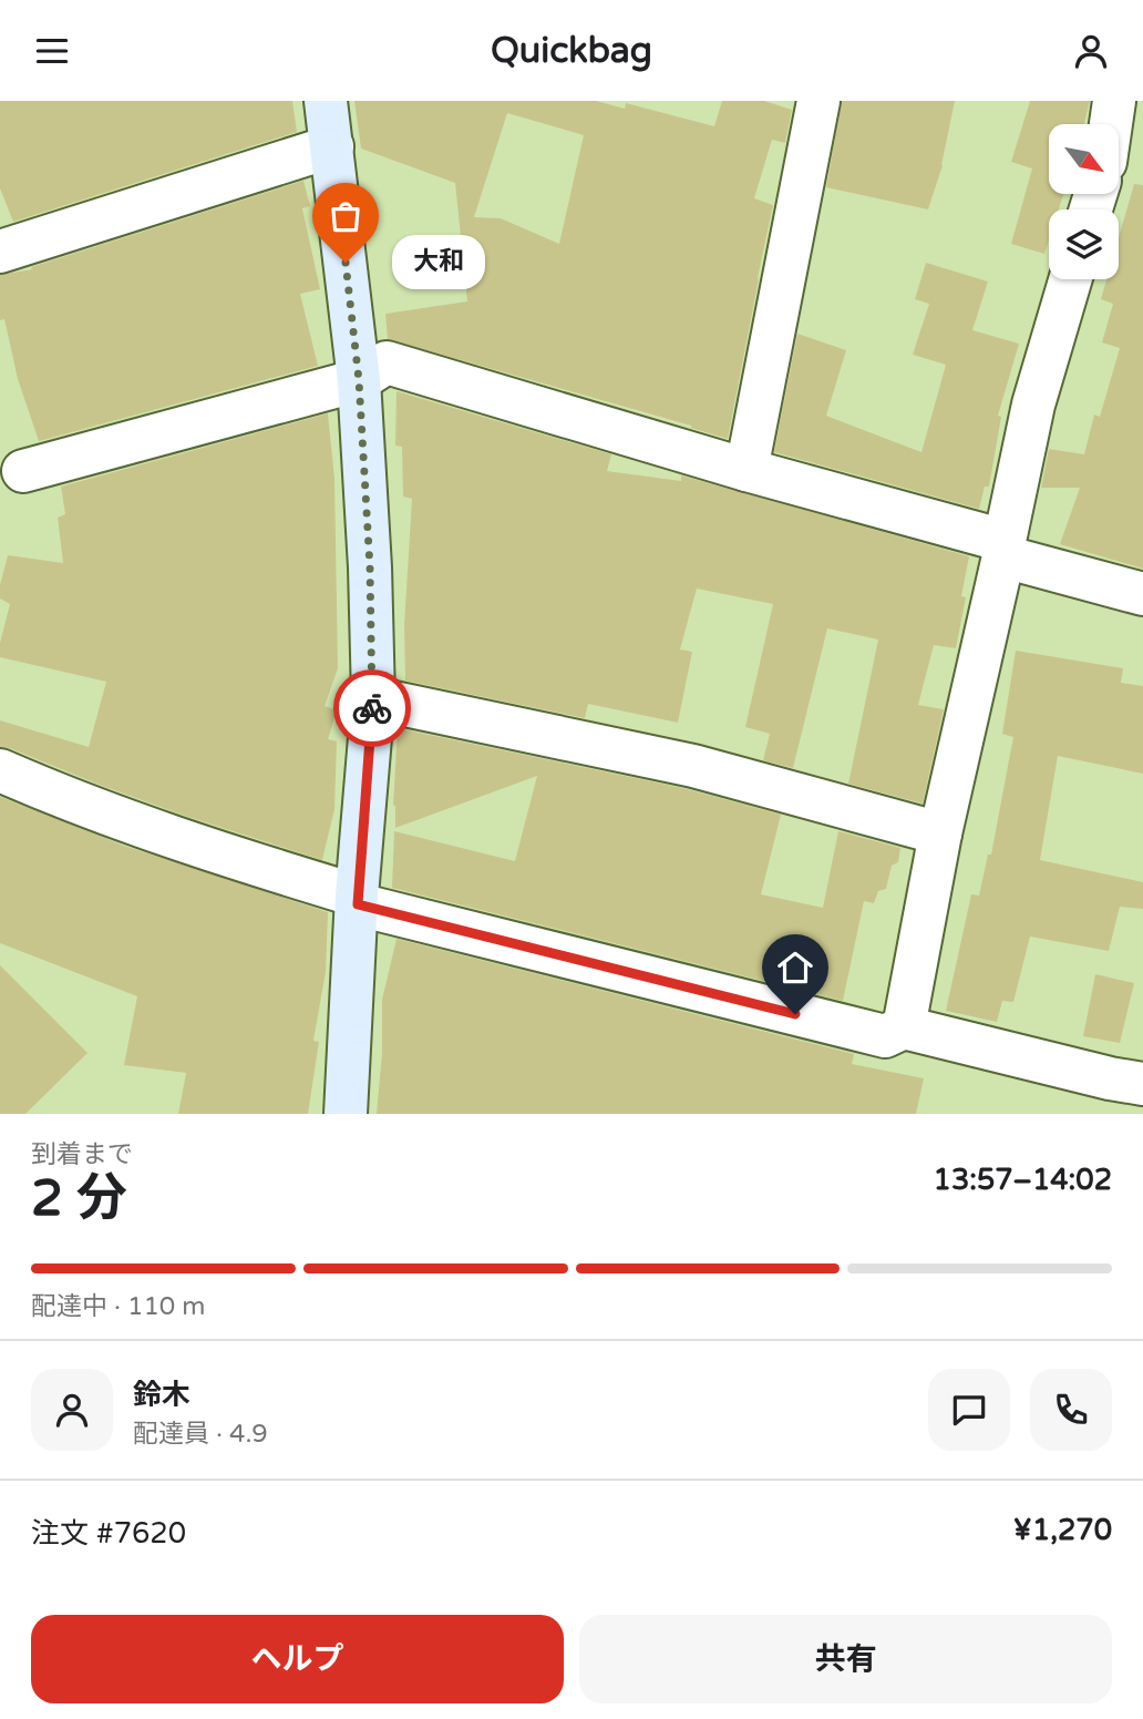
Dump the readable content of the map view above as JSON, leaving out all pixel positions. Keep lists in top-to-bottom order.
{
  "places": ["大和"],
  "north": "bottom right",
  "page": {
    "header": "Quickbag",
    "bubble": "大和",
    "heading": ["2 分", "到着まで", "13:57–14:02"],
    "panel": [
      "鈴木",
      "配達員 · 4.9",
      "注文 #7620",
      "¥1,270"
    ],
    "bar": "配達中 · 110 m",
    "buttons": ["ヘルプ", "共有"]
  }
}
